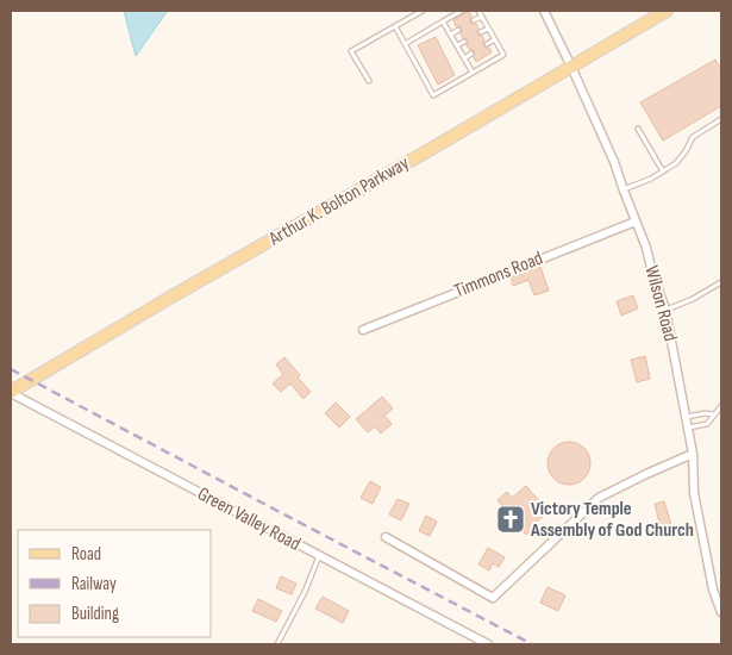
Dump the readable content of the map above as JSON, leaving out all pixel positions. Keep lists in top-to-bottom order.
{
  "streets": {
    "main road": ["Arthur K. Bolton Parkway"],
    "street": ["Timmons Road", "Wilson Road", "Green Valley Road"]
  },
  "crossings": [
    ["Arthur K. Bolton Parkway", "Wilson Road"],
    ["Arthur K. Bolton Parkway", "Green Valley Road"],
    ["Timmons Road", "Wilson Road"]
  ],
  "places": {
    "church": ["Victory Temple Assembly of God Church"]
  },
  "legend": ["Road", "Railway", "Building"]
}
